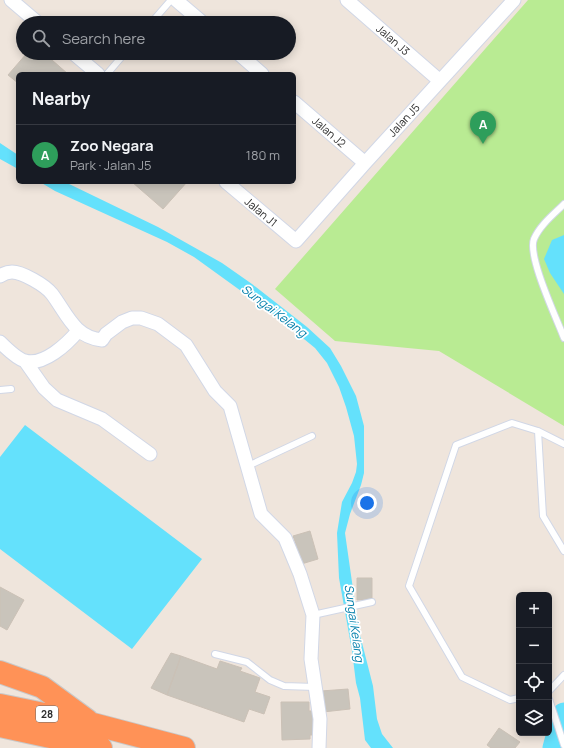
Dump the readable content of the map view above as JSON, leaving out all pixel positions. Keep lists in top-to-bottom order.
{
  "streets": {
    "highway": ["28"],
    "street": [
      "Jalan J3",
      "Jalan J5",
      "Jalan J2",
      "Jalan J1"
    ]
  },
  "crossings": [
    ["Jalan J3", "Jalan J5"],
    ["Jalan J5", "Jalan J2"],
    ["Jalan J5", "Jalan J1"]
  ],
  "water": ["Sungai Kelang"],
  "page": {
    "search": "Search here",
    "heading": "Nearby",
    "pins": "A",
    "list": [
      {
        "mark": "A",
        "name": "Zoo Negara",
        "note": "Park · Jalan J5",
        "value": "180 m"
      }
    ],
    "map_buttons": ["+", "−"]
  }
}
